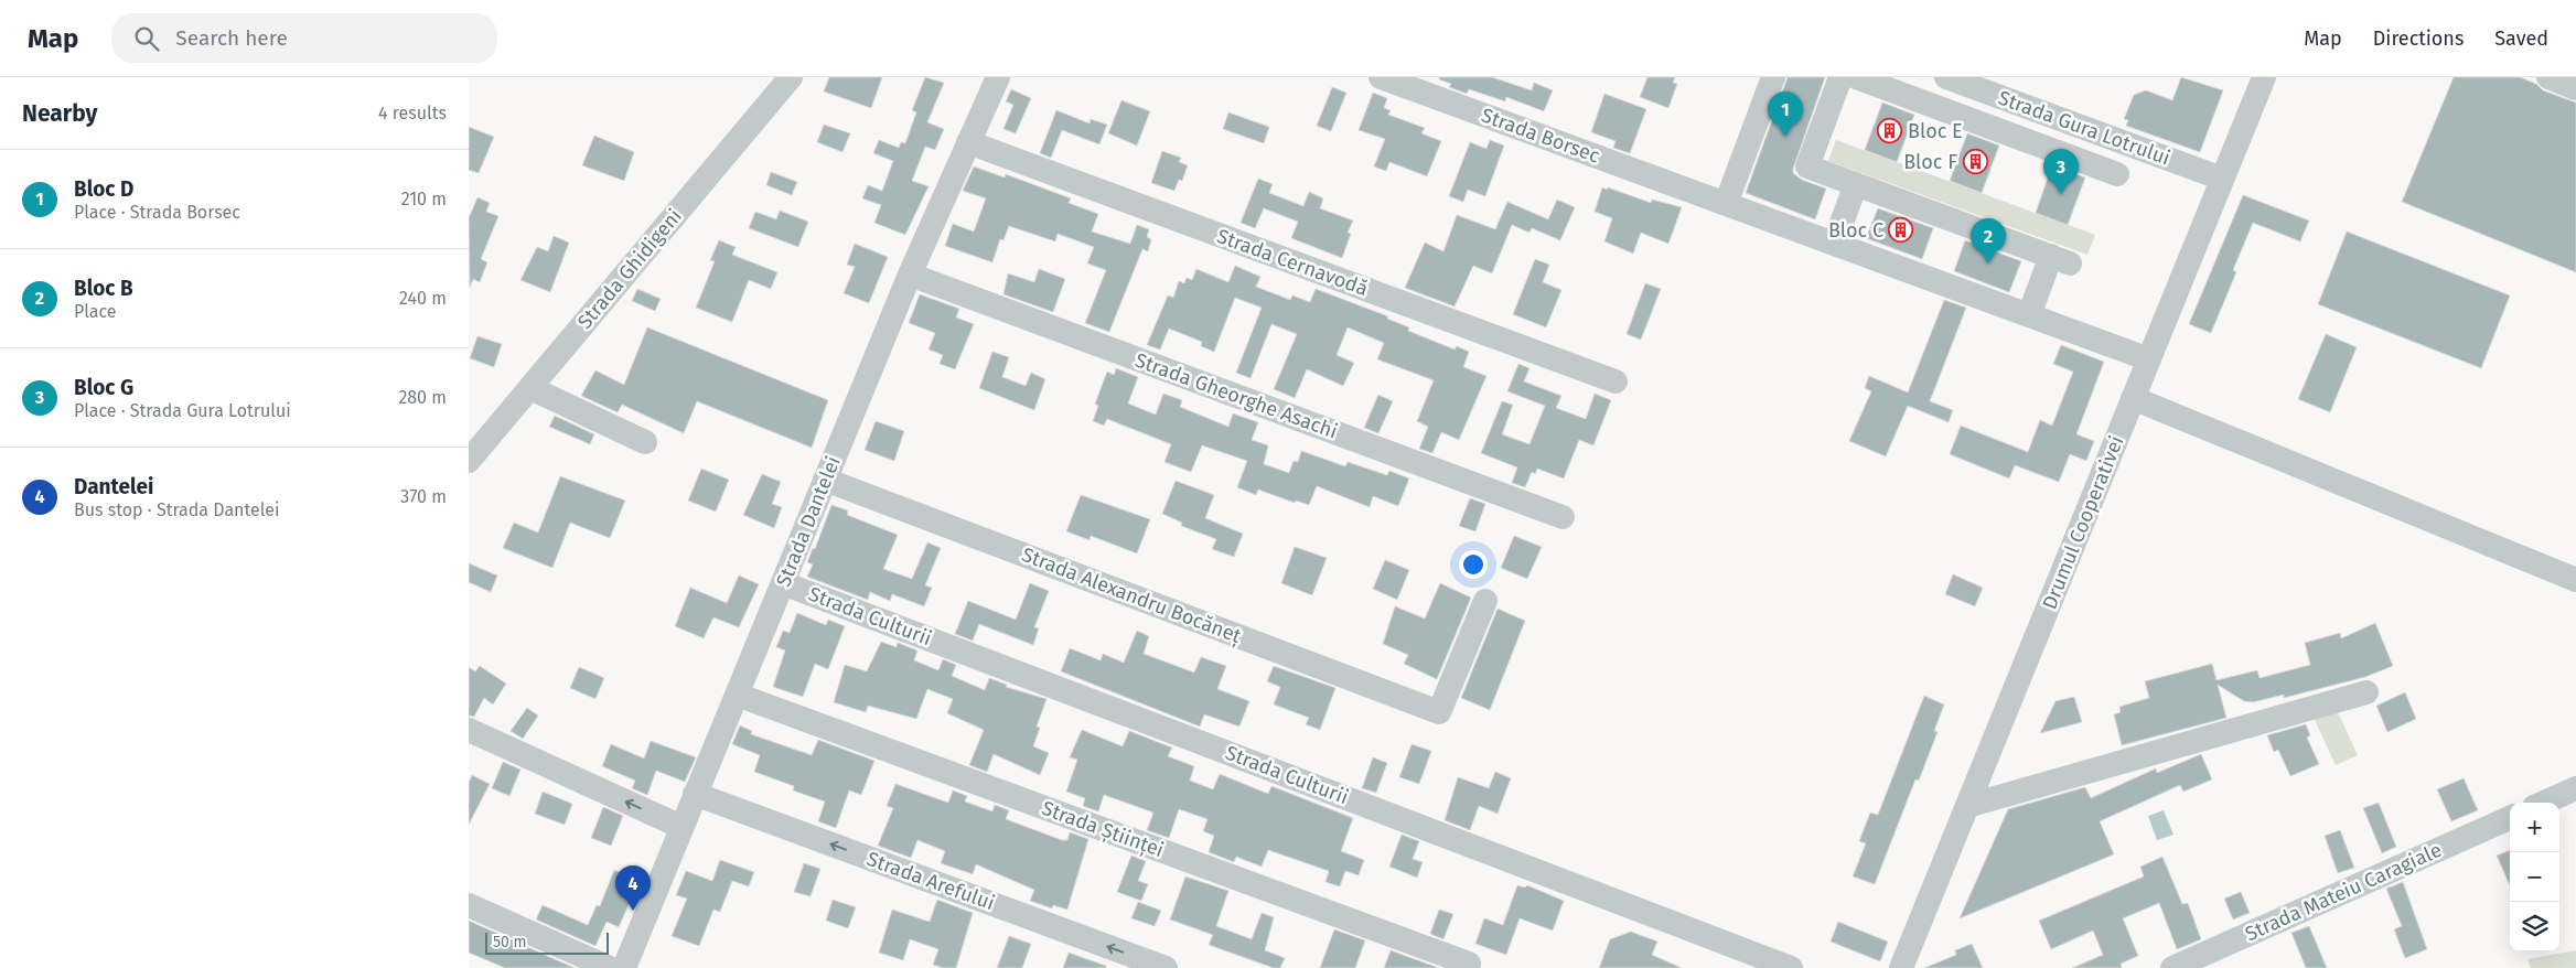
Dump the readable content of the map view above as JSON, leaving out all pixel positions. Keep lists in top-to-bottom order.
{
  "streets": {
    "street": [
      "Strada Gura Lotrului",
      "Strada Borsec",
      "Strada Cernavodă",
      "Strada Ghidigeni",
      "Strada Gheorghe Asachi",
      "Strada Dantelei",
      "Drumul Cooperativei",
      "Strada Alexandru Bocăneț",
      "Strada Culturii",
      "Strada Științei",
      "Strada Arefului",
      "Strada Mateiu Caragiale"
    ]
  },
  "crossings": [
    ["Strada Gura Lotrului", "Drumul Cooperativei"],
    ["Strada Borsec", "Drumul Cooperativei"],
    ["Strada Cernavodă", "Strada Dantelei"],
    ["Strada Gheorghe Asachi", "Strada Dantelei"],
    ["Strada Dantelei", "Strada Alexandru Bocăneț"],
    ["Strada Dantelei", "Strada Culturii"],
    ["Strada Dantelei", "Strada Științei"],
    ["Strada Dantelei", "Strada Arefului"]
  ],
  "one_way": ["Strada Arefului"],
  "places": {
    "building": ["Bloc E", "Bloc F", "Bloc C"]
  },
  "scale_bar": "50 m",
  "page": {
    "header": "Map",
    "search": "Search here",
    "nav": ["Map", "Directions", "Saved"],
    "heading": ["Nearby", "4 results"],
    "pins": [
      "1",
      "3",
      "2",
      "4"
    ],
    "list": [
      {
        "mark": "1",
        "name": "Bloc D",
        "note": "Place · Strada Borsec",
        "value": "210 m"
      },
      {
        "mark": "2",
        "name": "Bloc B",
        "note": "Place",
        "value": "240 m"
      },
      {
        "mark": "3",
        "name": "Bloc G",
        "note": "Place · Strada Gura Lotrului",
        "value": "280 m"
      },
      {
        "mark": "4",
        "name": "Dantelei",
        "note": "Bus stop · Strada Dantelei",
        "value": "370 m"
      }
    ],
    "map_buttons": ["+", "−"],
    "scale": "50 m"
  }
}
